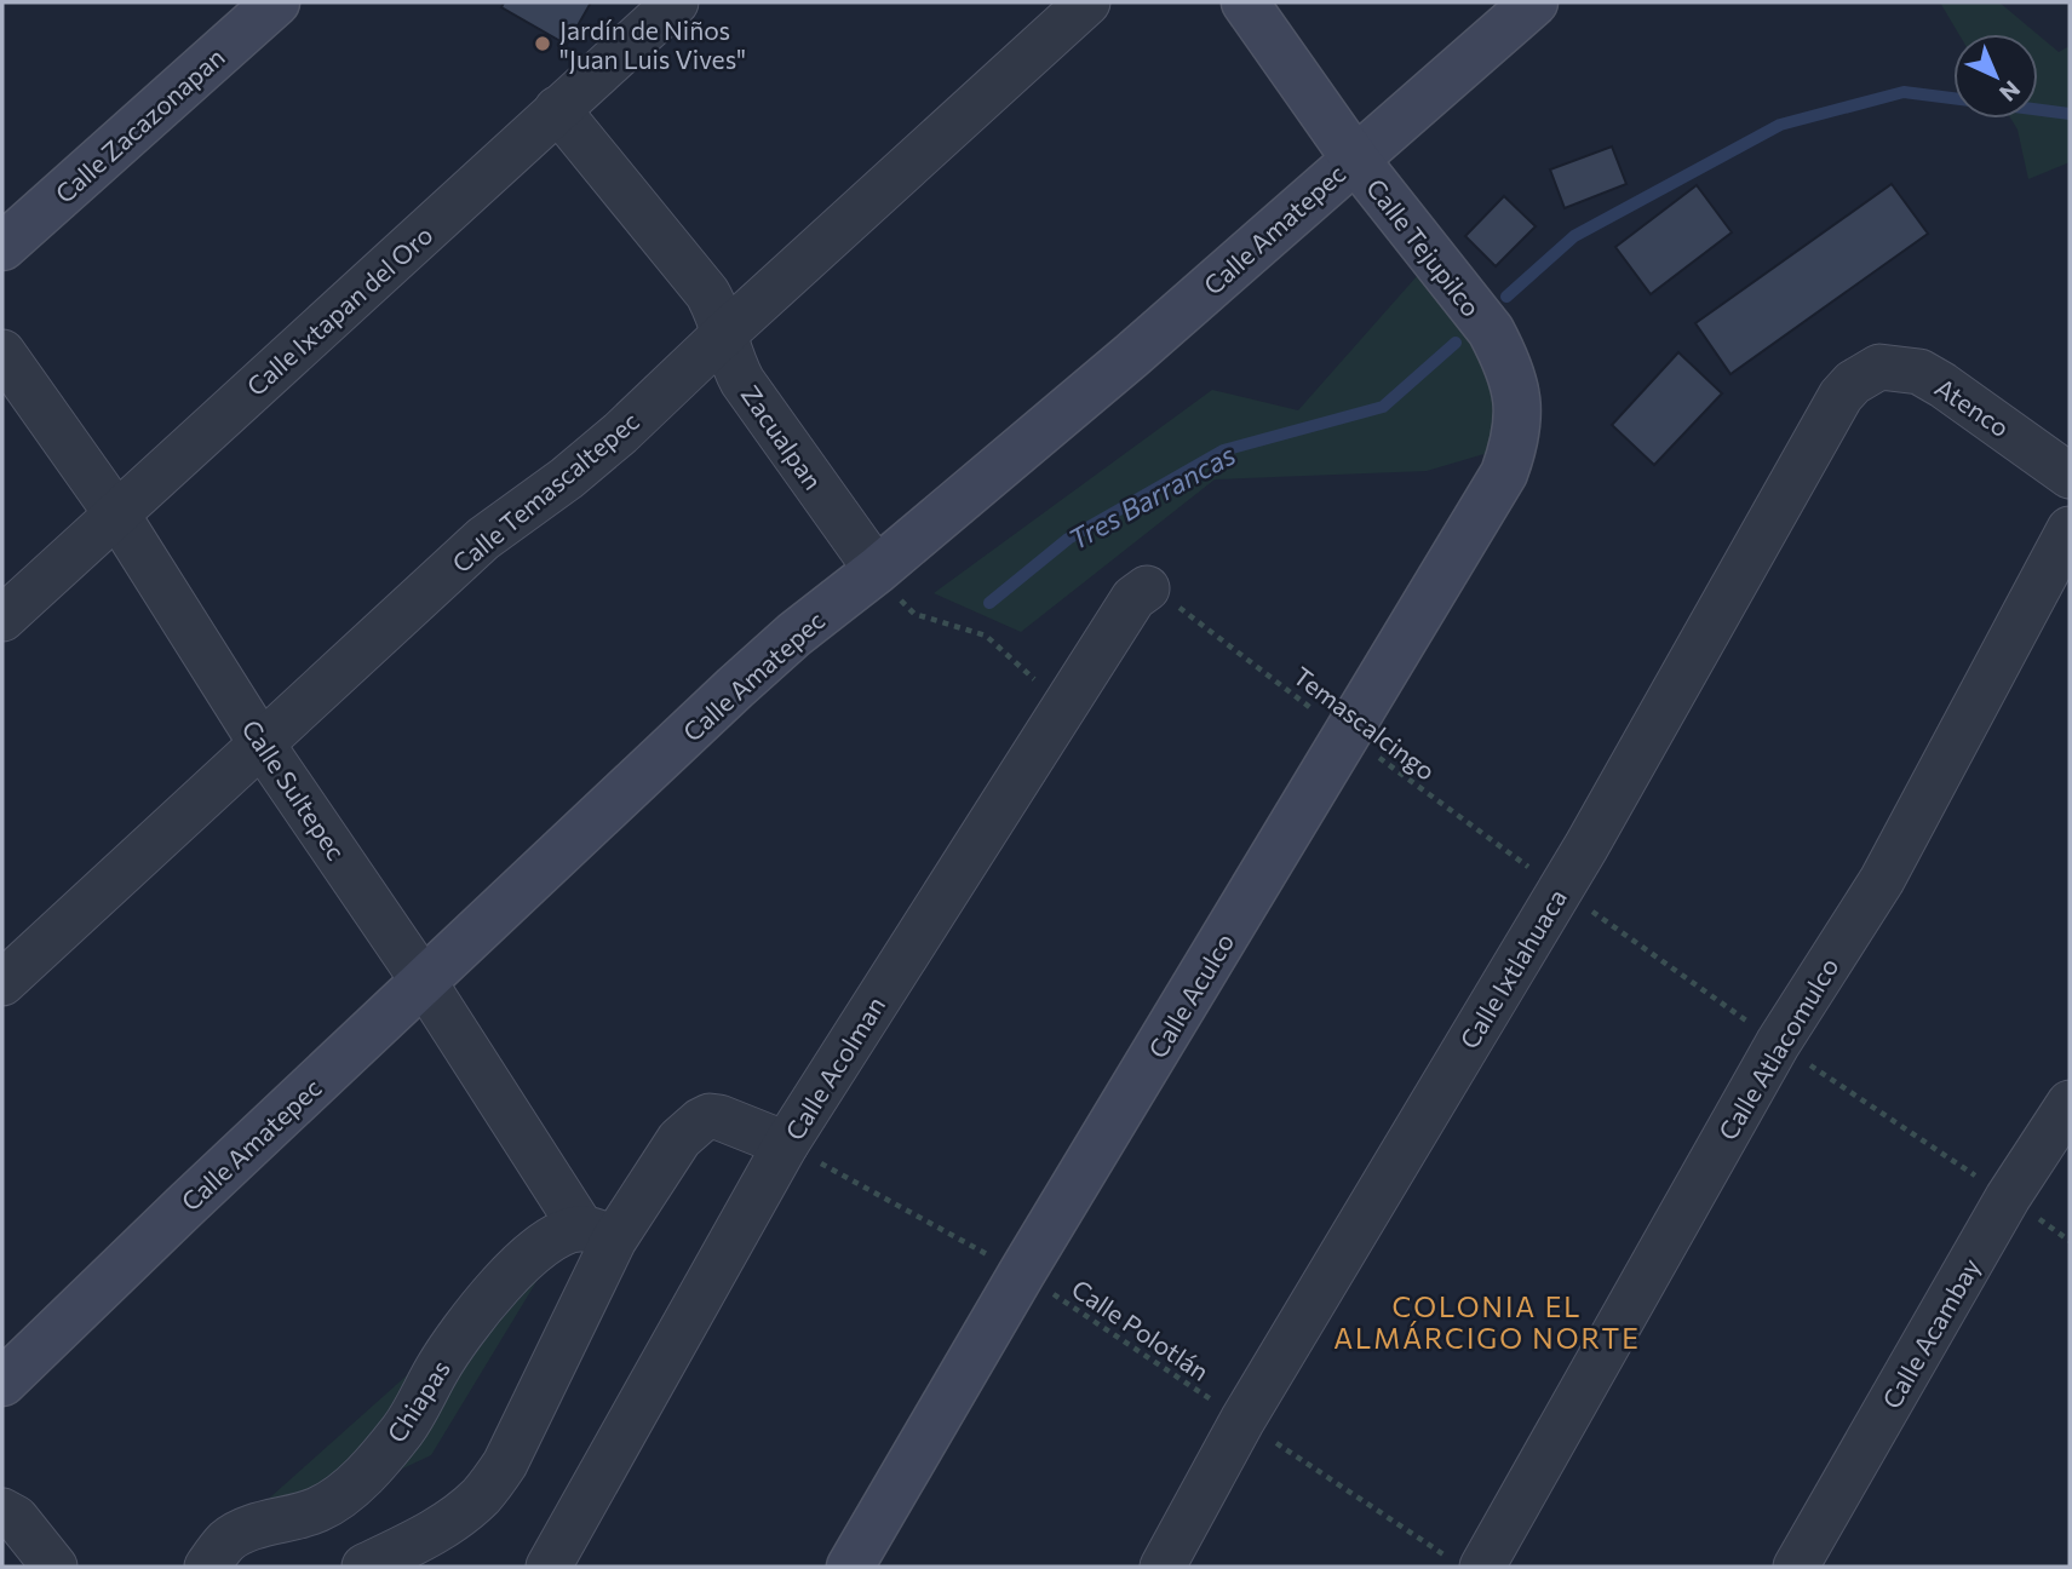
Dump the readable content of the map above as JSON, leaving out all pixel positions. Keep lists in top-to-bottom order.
{
  "streets": {
    "street": [
      "Calle Zacazonapan",
      "Calle Amatepec",
      "Calle Tejupilco",
      "Calle Ixtapan del Oro",
      "Atenco",
      "Zacualpan",
      "Calle Temascaltepec",
      "Calle Sultepec",
      "Calle Ixtlahuaca",
      "Calle Aculco",
      "Calle Atlacomulco",
      "Calle Acolman",
      "Calle Acambay",
      "Chiapas"
    ],
    "path": ["Temascalcingo", "Calle Polotlán"]
  },
  "crossings": [
    ["Calle Amatepec", "Calle Tejupilco"],
    ["Calle Amatepec", "Zacualpan"],
    ["Calle Amatepec", "Calle Sultepec"],
    ["Calle Tejupilco", "Calle Aculco"],
    ["Calle Ixtapan del Oro", "Zacualpan"],
    ["Calle Ixtapan del Oro", "Calle Sultepec"],
    ["Atenco", "Calle Ixtlahuaca"],
    ["Zacualpan", "Calle Temascaltepec"],
    ["Calle Temascaltepec", "Calle Sultepec"],
    ["Temascalcingo", "Calle Ixtlahuaca"],
    ["Temascalcingo", "Calle Aculco"],
    ["Temascalcingo", "Calle Acolman"],
    ["Calle Sultepec", "Chiapas"],
    ["Calle Ixtlahuaca", "Calle Polotlán"],
    ["Calle Aculco", "Calle Polotlán"],
    ["Calle Atlacomulco", "Calle Polotlán"],
    ["Calle Acolman", "Calle Polotlán"]
  ],
  "districts": ["COLONIA EL ALMÁRCIGO NORTE"],
  "water": ["Tres Barrancas"],
  "places": ["Jardín de Niños \"Juan Luis Vives\""],
  "north": "bottom right"
}
